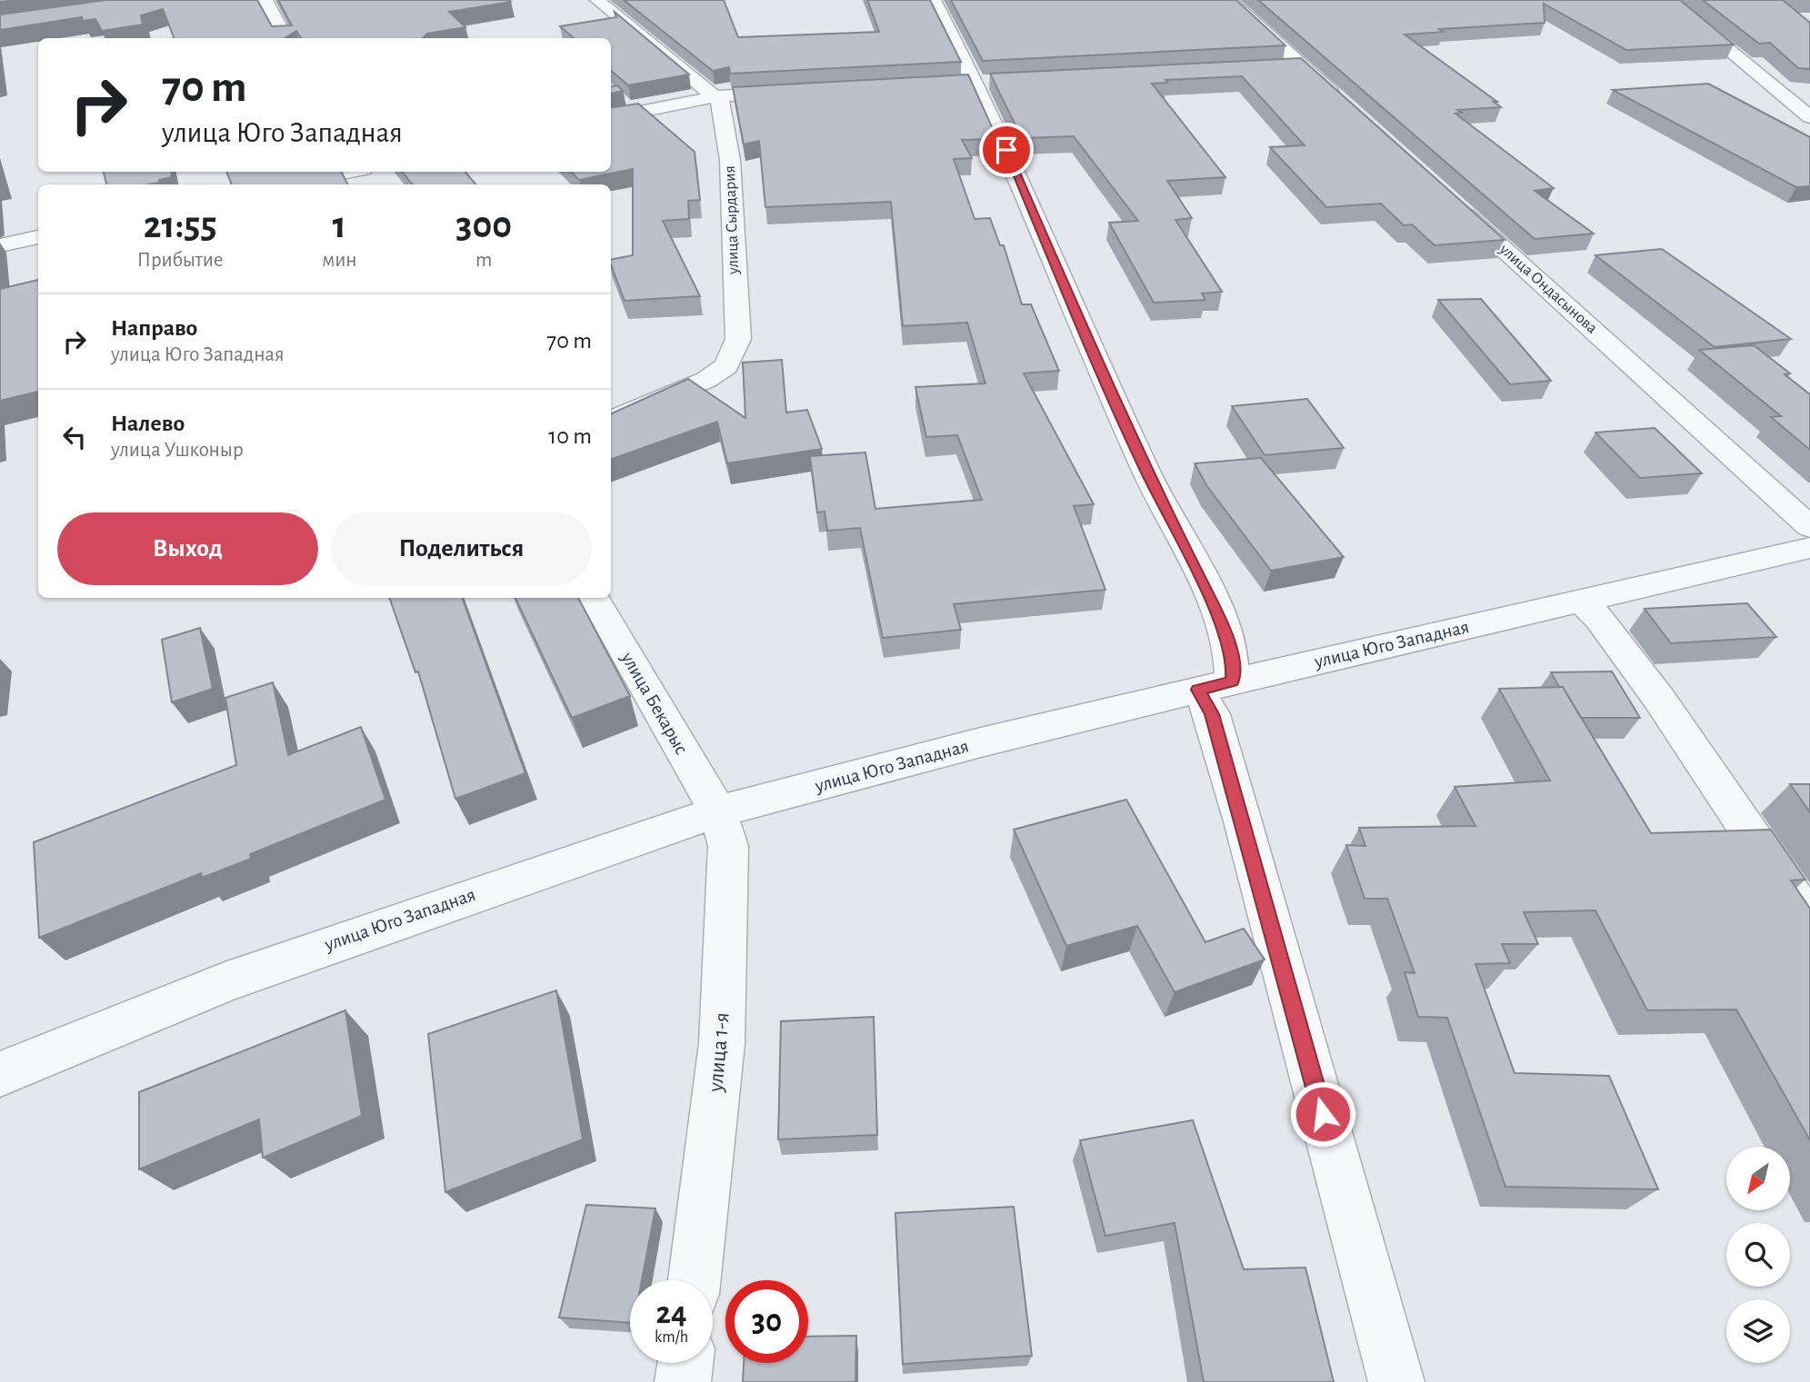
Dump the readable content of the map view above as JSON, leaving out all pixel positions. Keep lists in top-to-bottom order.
{
  "streets": {
    "street": [
      "улица Сырдария",
      "улица Ондасынова",
      "улица Юго Западная",
      "улица Бекарыс",
      "улица 1-я"
    ]
  },
  "crossings": [
    ["улица Юго Западная", "улица Бекарыс"],
    ["улица Юго Западная", "улица 1-я"],
    ["улица Бекарыс", "улица 1-я"]
  ],
  "north": "bottom left",
  "page": {
    "turn": ["70 m", "улица Юго Западная"],
    "eta": [
      "21:55",
      "Прибытие",
      "1",
      "мин",
      "300",
      "m"
    ],
    "list": [
      {
        "name": "Направо",
        "note": "улица Юго Западная",
        "value": "70 m"
      },
      {
        "name": "Налево",
        "note": "улица Ушконыр",
        "value": "10 m"
      }
    ],
    "buttons": ["Выход", "Поделиться"],
    "speed": "24 km/h",
    "limit": "30"
  }
}
